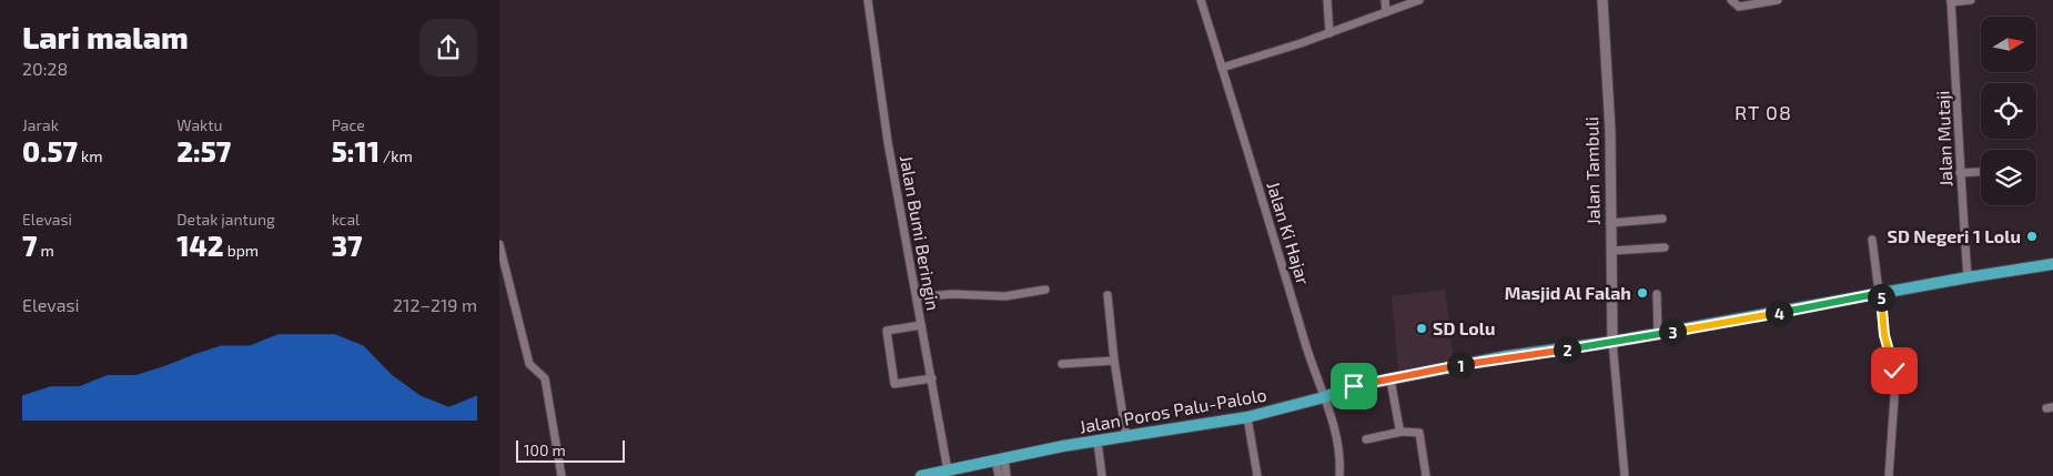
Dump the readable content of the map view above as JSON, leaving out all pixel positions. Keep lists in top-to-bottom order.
{
  "streets": {
    "main road": ["Jalan Poros Palu-Palolo"],
    "street": [
      "Jalan Mutaji",
      "Jalan Tambuli",
      "Jalan Bumi Beringin",
      "Jalan Ki Hajar"
    ]
  },
  "crossings": [
    ["Jalan Mutaji", "Jalan Poros Palu-Palolo"],
    ["Jalan Tambuli", "Jalan Poros Palu-Palolo"],
    ["Jalan Bumi Beringin", "Jalan Poros Palu-Palolo"],
    ["Jalan Ki Hajar", "Jalan Poros Palu-Palolo"]
  ],
  "districts": ["RT 08"],
  "places": ["SD Negeri 1 Lolu", "Masjid Al Falah", "SD Lolu"],
  "scale_bar": "100 m",
  "north": "right",
  "page": {
    "heading": ["Lari malam", "20:28"],
    "stats": [
      ["Jarak", "0.57 km"],
      ["Waktu", "2:57"],
      ["Pace", "5:11 /km"],
      ["Elevasi", "7 m"],
      ["Detak jantung", "142 bpm"],
      ["kcal", "37"]
    ],
    "chart": ["Elevasi", "212–219 m"],
    "pins": [
      "5",
      "4",
      "3",
      "2",
      "1"
    ],
    "scale": "100 m"
  }
}
